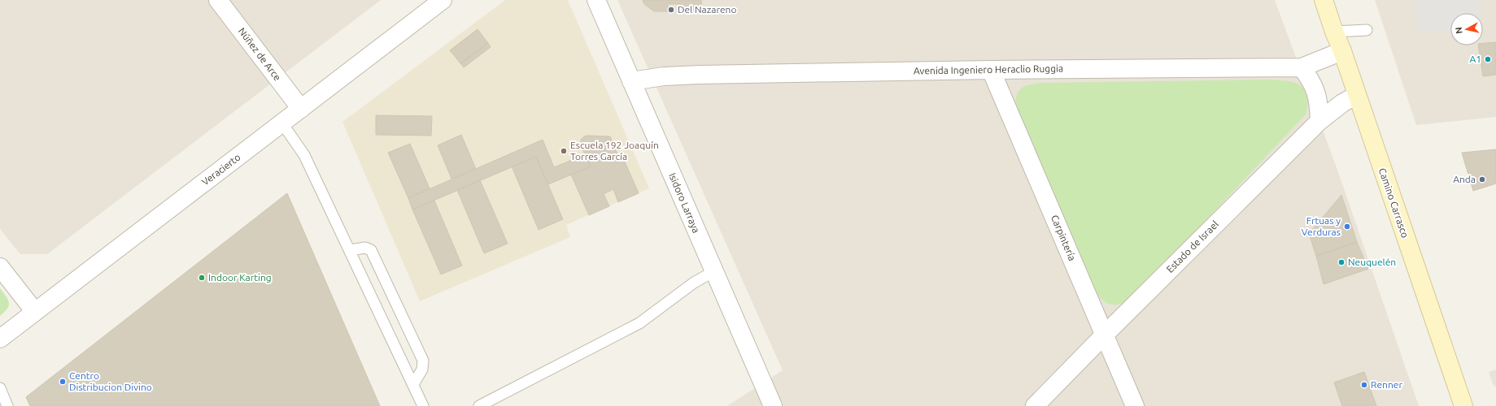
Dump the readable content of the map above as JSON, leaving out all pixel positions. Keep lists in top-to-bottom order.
{
  "streets": {
    "main road": ["Camino Carrasco"],
    "street": [
      "Núñez de Arce",
      "Avenida Ingeniero Heraclio Ruggia",
      "Veracierto",
      "Isidoro Larraya",
      "Carpintería",
      "Estado de Israel"
    ]
  },
  "crossings": [
    ["Núñez de Arce", "Veracierto"],
    ["Avenida Ingeniero Heraclio Ruggia", "Isidoro Larraya"],
    ["Avenida Ingeniero Heraclio Ruggia", "Camino Carrasco"],
    ["Avenida Ingeniero Heraclio Ruggia", "Carpintería"],
    ["Camino Carrasco", "Estado de Israel"],
    ["Carpintería", "Estado de Israel"]
  ],
  "places": [
    "Del Nazareno",
    "A1",
    "Escuela 192 Joaquín Torres García",
    "Anda",
    "Frtuas y Verduras",
    "Neuquelén",
    "Indoor Karting",
    "Centro Distribucion Divino",
    "Renner"
  ],
  "north": "left"
}
